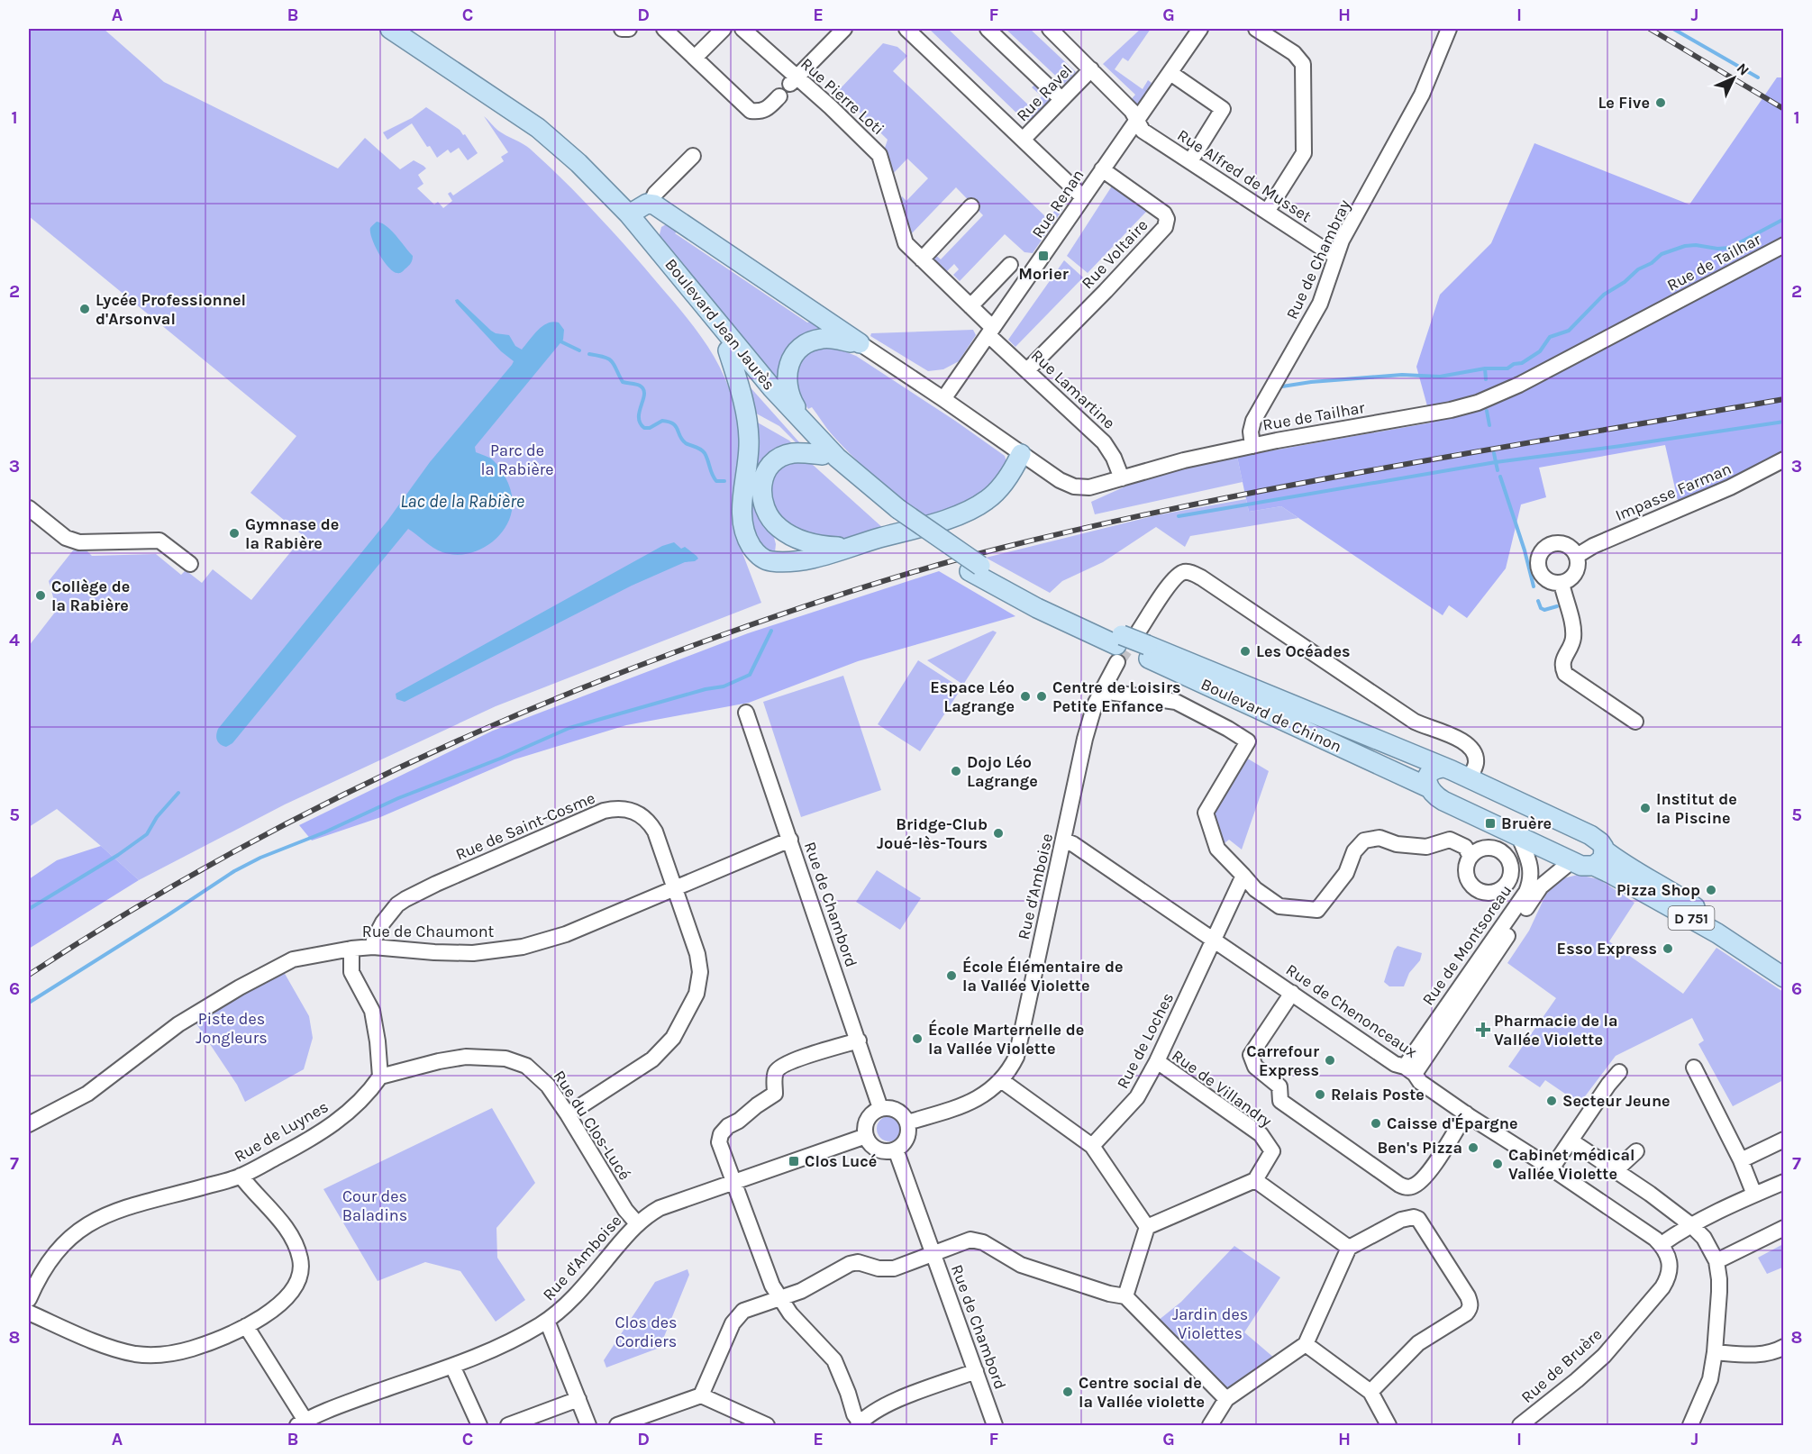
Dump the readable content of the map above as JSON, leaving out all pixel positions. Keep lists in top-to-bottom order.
{
  "streets": {
    "main road": ["Boulevard Jean Jaurès", "Boulevard de Chinon", "D 751"],
    "street": [
      "Rue Ravel",
      "Rue Pierre Loti",
      "Rue Alfred de Musset",
      "Rue Renan",
      "Rue Voltaire",
      "Rue de Chambray",
      "Rue de Tailhar",
      "Rue Lamartine",
      "Impasse Farman",
      "Rue de Saint-Cosme",
      "Rue d'Amboise",
      "Rue de Chambord",
      "Rue de Chaumont",
      "Rue de Montsoreau",
      "Rue de Chenonceaux",
      "Rue de Loches",
      "Rue de Villandry",
      "Rue du Clos-Lucé",
      "Rue de Luynes",
      "Rue de Bruère"
    ]
  },
  "crossings": [
    ["Rue Ravel", "Rue Alfred de Musset"],
    ["Rue Pierre Loti", "Rue Renan"],
    ["Rue Pierre Loti", "Rue Lamartine"],
    ["Rue Alfred de Musset", "Rue Renan"],
    ["Rue Alfred de Musset", "Rue de Chambray"],
    ["Rue Renan", "Rue Voltaire"],
    ["Rue Renan", "Rue de Tailhar"],
    ["Rue Renan", "Rue Lamartine"],
    ["Rue Voltaire", "Rue Lamartine"],
    ["Rue de Chambray", "Rue de Tailhar"],
    ["Rue de Tailhar", "Rue Lamartine"],
    ["Boulevard Jean Jaurès", "Boulevard de Chinon"],
    ["Boulevard de Chinon", "Rue d'Amboise"],
    ["Boulevard de Chinon", "D 751"],
    ["Boulevard de Chinon", "Rue de Montsoreau"],
    ["Rue de Saint-Cosme", "Rue de Chaumont"],
    ["Rue de Saint-Cosme", "Rue du Clos-Lucé"],
    ["Rue d'Amboise", "Rue de Chambord"],
    ["Rue d'Amboise", "Rue de Chenonceaux"],
    ["Rue d'Amboise", "Rue du Clos-Lucé"],
    ["Rue de Chambord", "Rue de Chaumont"],
    ["Rue de Montsoreau", "Rue de Chenonceaux"],
    ["Rue de Chenonceaux", "Rue de Loches"],
    ["Rue de Chenonceaux", "Rue de Bruère"],
    ["Rue de Loches", "Rue de Villandry"],
    ["Rue du Clos-Lucé", "Rue de Luynes"]
  ],
  "water": ["Lac de la Rabière"],
  "parks": [
    "Parc de la Rabière",
    "Piste des Jongleurs",
    "Cour des Baladins",
    "Jardin des Violettes",
    "Clos des Cordiers"
  ],
  "places": {
    "other": [
      "Le Five",
      "Lycée Professionnel d'Arsonval",
      "Gymnase de la Rabière",
      "Collège de la Rabière",
      "Les Océades",
      "Espace Léo Lagrange",
      "Centre de Loisirs Petite Enfance",
      "Dojo Léo Lagrange",
      "Institut de la Piscine",
      "Bridge-Club Joué-lès-Tours",
      "Pizza Shop",
      "Esso Express",
      "École Élémentaire de la Vallée Violette",
      "École Marternelle de la Vallée Violette",
      "Carrefour Express",
      "Relais Poste",
      "Secteur Jeune",
      "Caisse d'Épargne",
      "Ben's Pizza",
      "Cabinet médical Vallée Violette",
      "Centre social de la Vallée violette"
    ],
    "transit": ["Morier", "Bruère", "Clos Lucé"],
    "health": ["Pharmacie de la Vallée Violette"]
  },
  "north": "top right",
  "grid": {
    "columns": [
      "A",
      "B",
      "C",
      "D",
      "E",
      "F",
      "G",
      "H",
      "I",
      "J"
    ],
    "rows": [
      "1",
      "2",
      "3",
      "4",
      "5",
      "6",
      "7",
      "8"
    ]
  }
}
